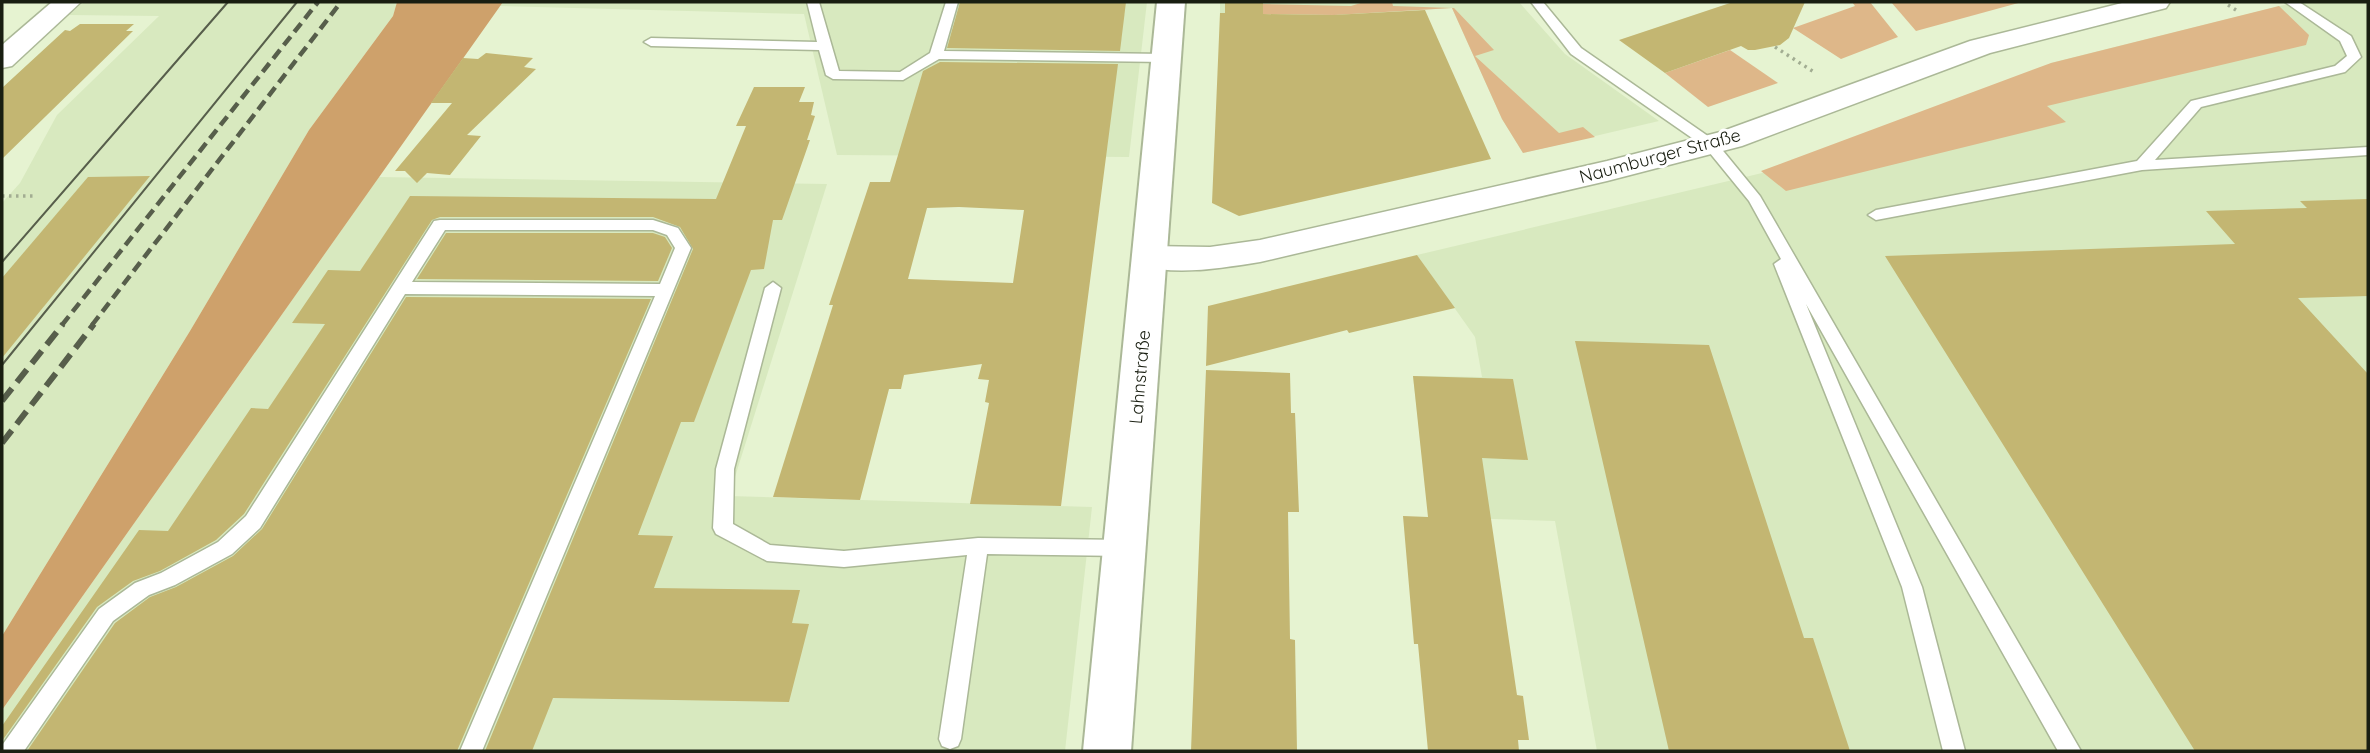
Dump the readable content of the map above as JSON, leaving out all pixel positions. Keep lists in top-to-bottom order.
{
  "streets": {
    "street": ["Naumburger Straße", "Lahnstraße"]
  },
  "crossings": [
    ["Naumburger Straße", "Lahnstraße"]
  ]
}
